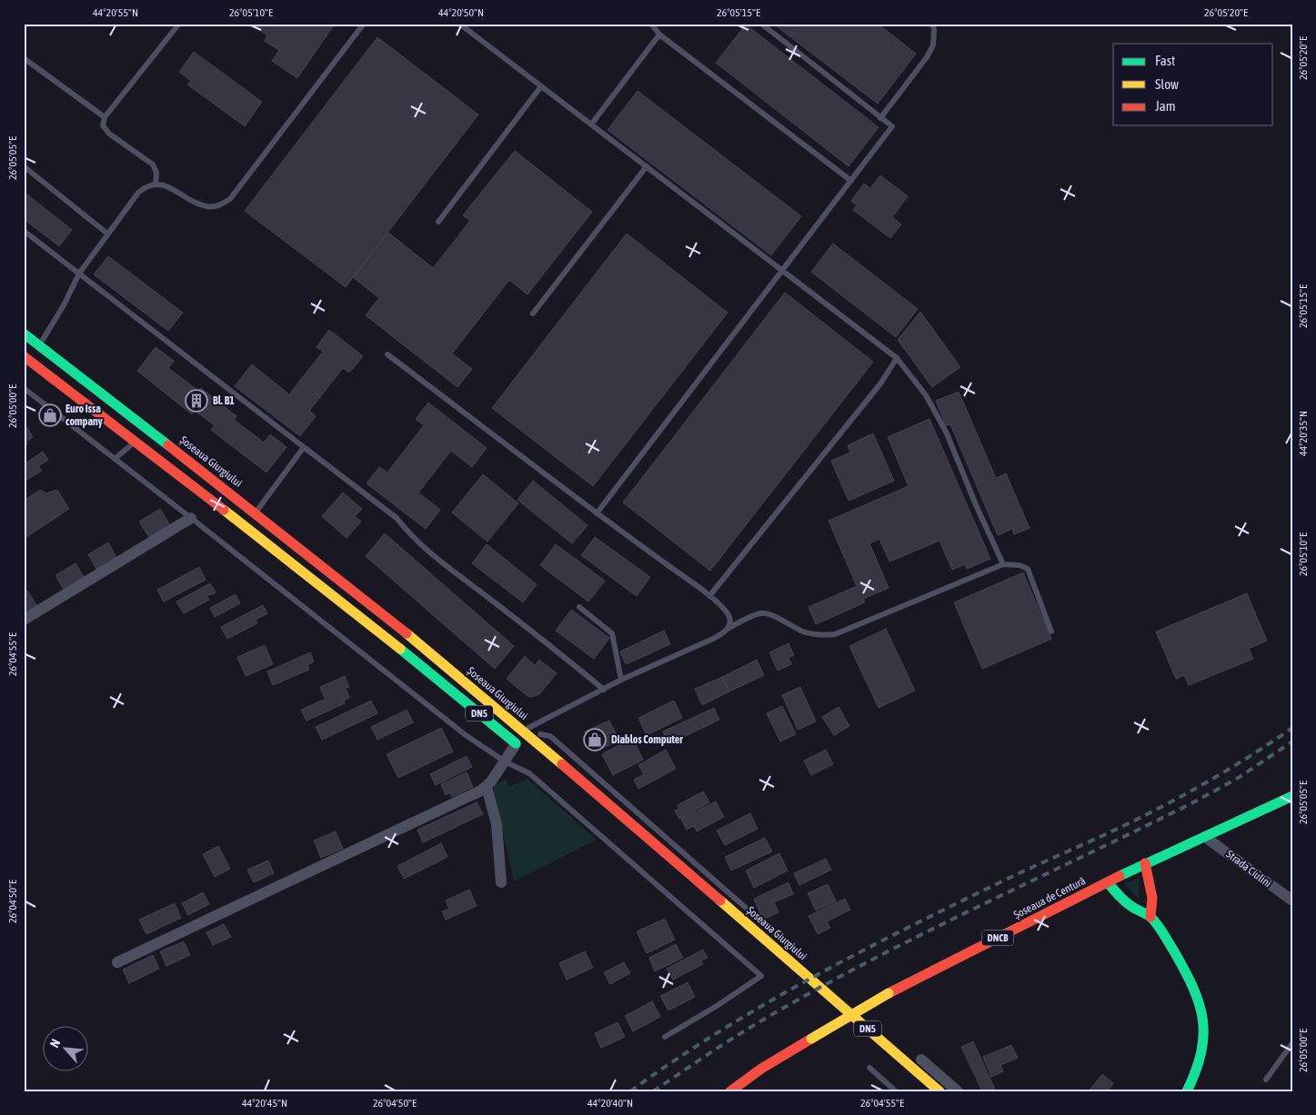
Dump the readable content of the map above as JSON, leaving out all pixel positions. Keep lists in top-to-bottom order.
{
  "streets": {
    "main road": [
      "Șoseaua Giurgiului",
      "DN5",
      "Șoseaua de Centură",
      "DNCB"
    ],
    "street": ["Strada Ciulini"]
  },
  "crossings": [
    ["Strada Ciulini", "Șoseaua de Centură"]
  ],
  "places": {
    "building": ["Bl. B1"],
    "shop": ["Euro Issa company", "Diablos Computer"]
  },
  "legend": ["Fast", "Slow", "Jam"],
  "north": "top left",
  "coordinates": [
    "44°20'55\"N",
    "26°05'10\"E",
    "44°20'50\"N",
    "26°05'15\"E",
    "26°05'20\"E",
    "26°05'05\"E",
    "26°05'00\"E",
    "44°20'35\"N",
    "26°04'55\"E",
    "26°04'50\"E",
    "44°20'45\"N",
    "44°20'40\"N"
  ]
}
